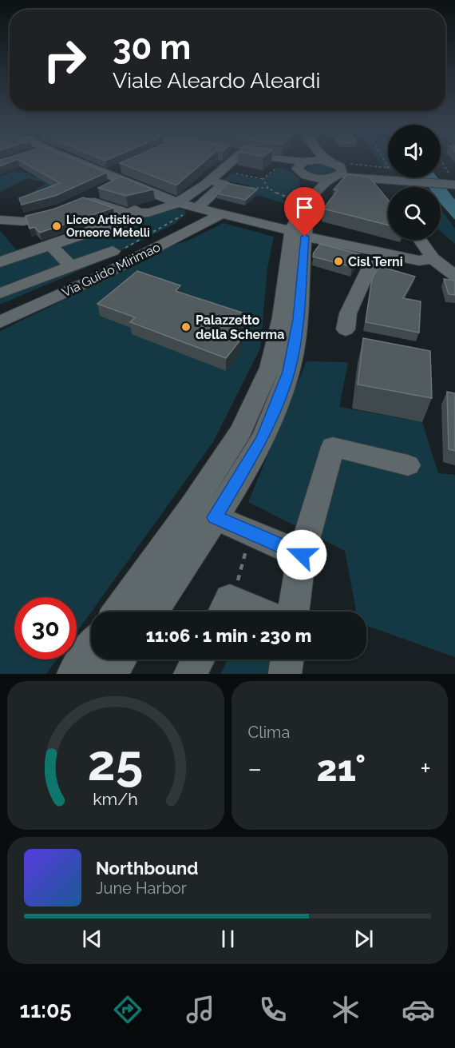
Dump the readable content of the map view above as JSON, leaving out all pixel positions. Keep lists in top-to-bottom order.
{
  "streets": {
    "street": ["Via Guido Mirimao"]
  },
  "places": ["Liceo Artistico Orneore Metelli", "Cisl Terni", "Palazzetto della Scherma"],
  "page": {
    "turn": ["30 m", "Viale Aleardo Aleardi"],
    "limit": "30",
    "trip": "11:06 · 1 min · 230 m",
    "tile": "Clima",
    "heat": ["−", "21°", "+"],
    "song": ["Northbound", "June Harbor"],
    "tabs": "11:05",
    "gauge": ["25", "km/h"]
  }
}
